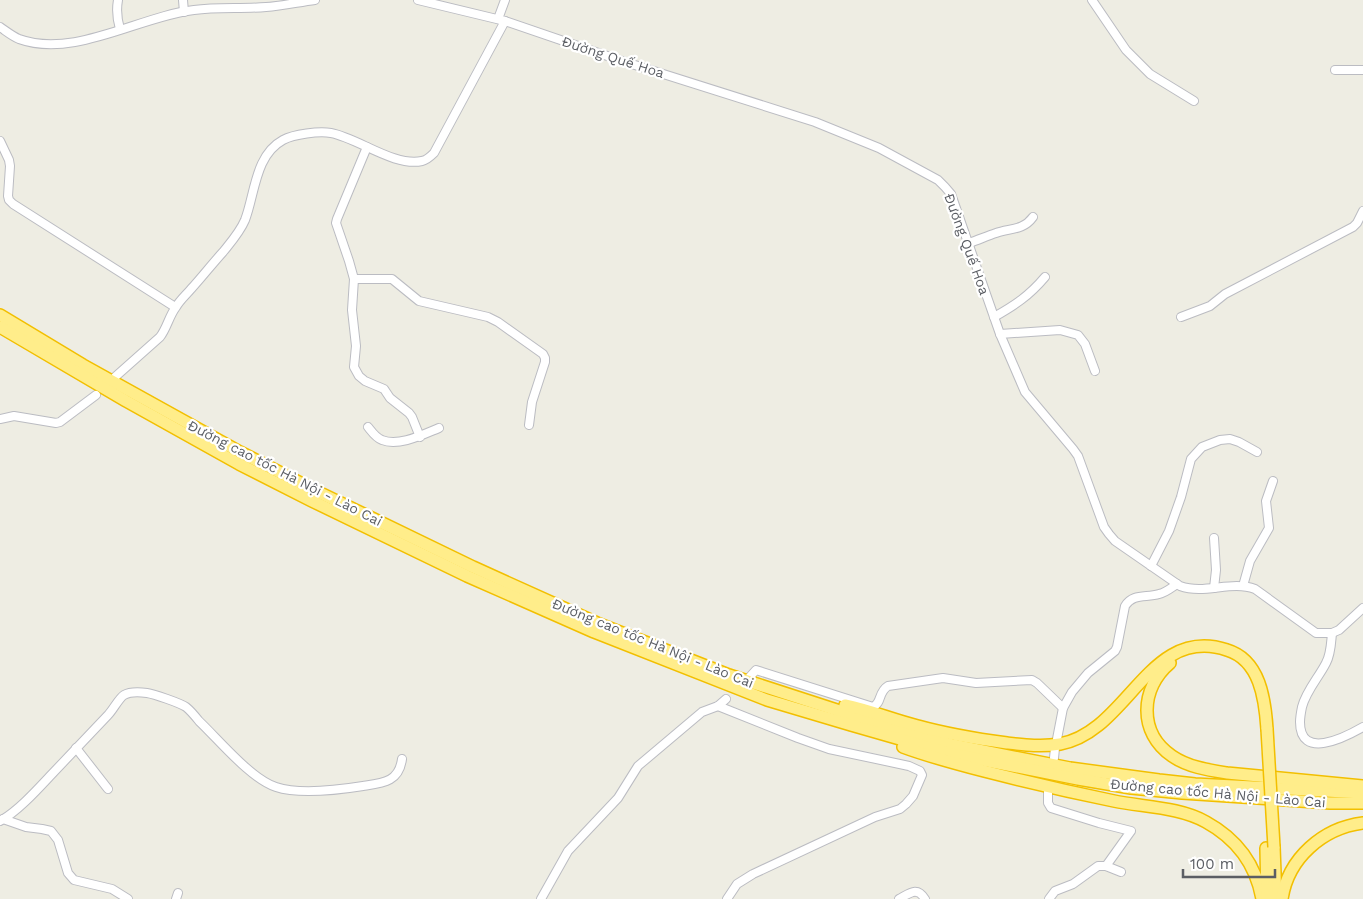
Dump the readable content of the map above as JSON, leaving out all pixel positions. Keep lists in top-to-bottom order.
{
  "streets": {
    "highway": ["Đường cao tốc Hà Nội - Lào Cai"],
    "street": ["Đường Quế Hoa"]
  },
  "scale_bar": "100 m"
}
